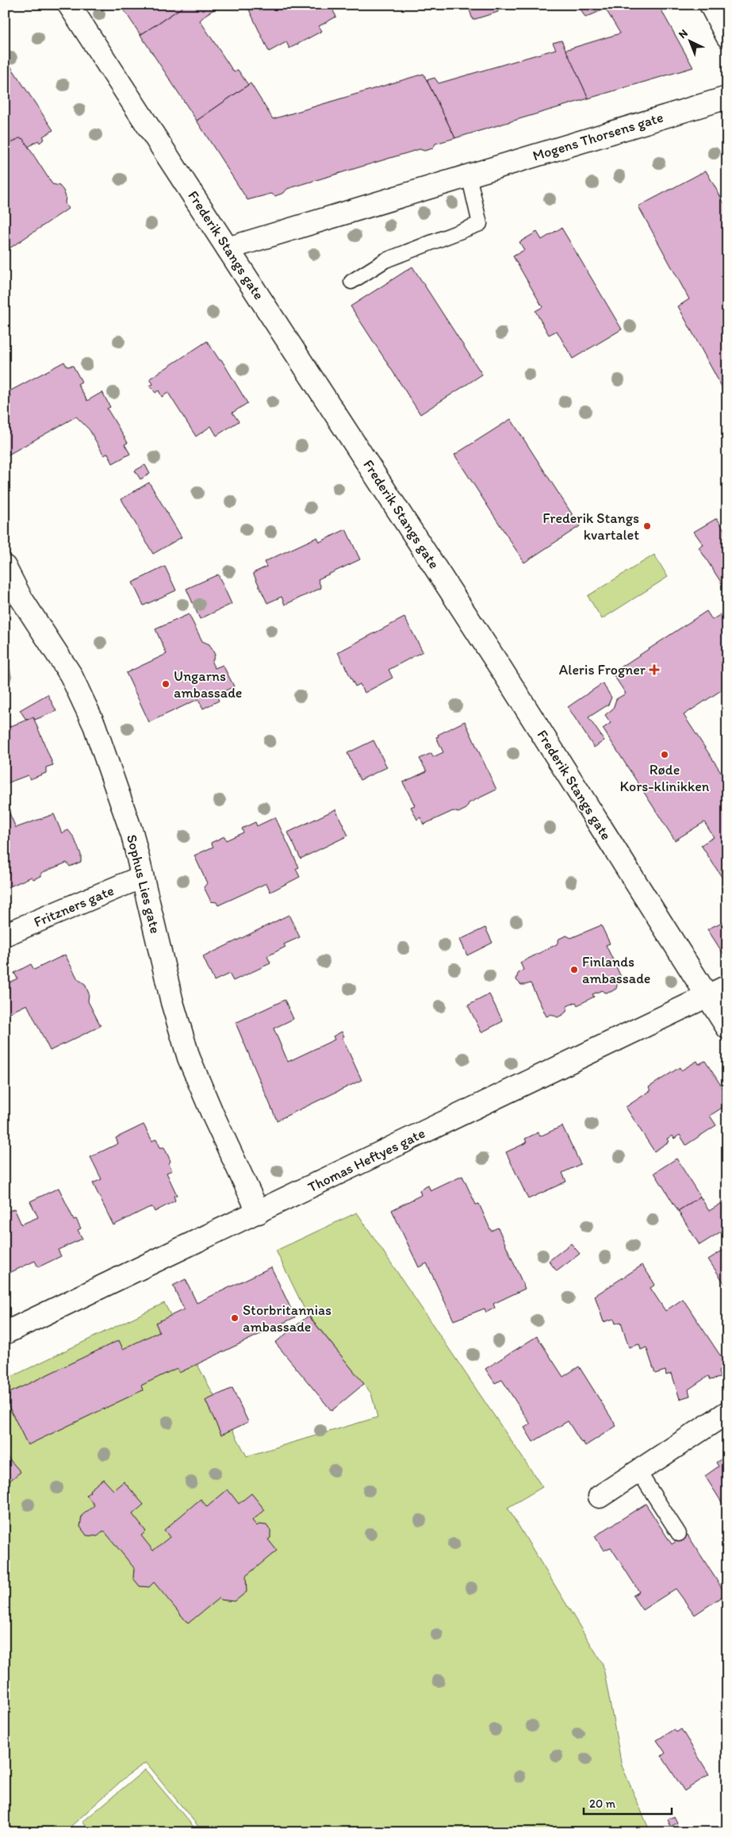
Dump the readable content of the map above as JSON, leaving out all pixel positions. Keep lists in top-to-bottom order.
{
  "streets": {
    "street": [
      "Mogens Thorsens gate",
      "Frederik Stangs gate",
      "Sophus Lies gate",
      "Fritzners gate",
      "Thomas Heftyes gate"
    ]
  },
  "crossings": [
    ["Mogens Thorsens gate", "Frederik Stangs gate"],
    ["Frederik Stangs gate", "Thomas Heftyes gate"],
    ["Sophus Lies gate", "Fritzners gate"],
    ["Sophus Lies gate", "Thomas Heftyes gate"]
  ],
  "places": {
    "other": [
      "Frederik Stangs kvartalet",
      "Ungarns ambassade",
      "Røde Kors-klinikken",
      "Finlands ambassade",
      "Storbritannias ambassade"
    ],
    "health": ["Aleris Frogner"]
  },
  "scale_bar": "20 m",
  "north": "top left"
}
